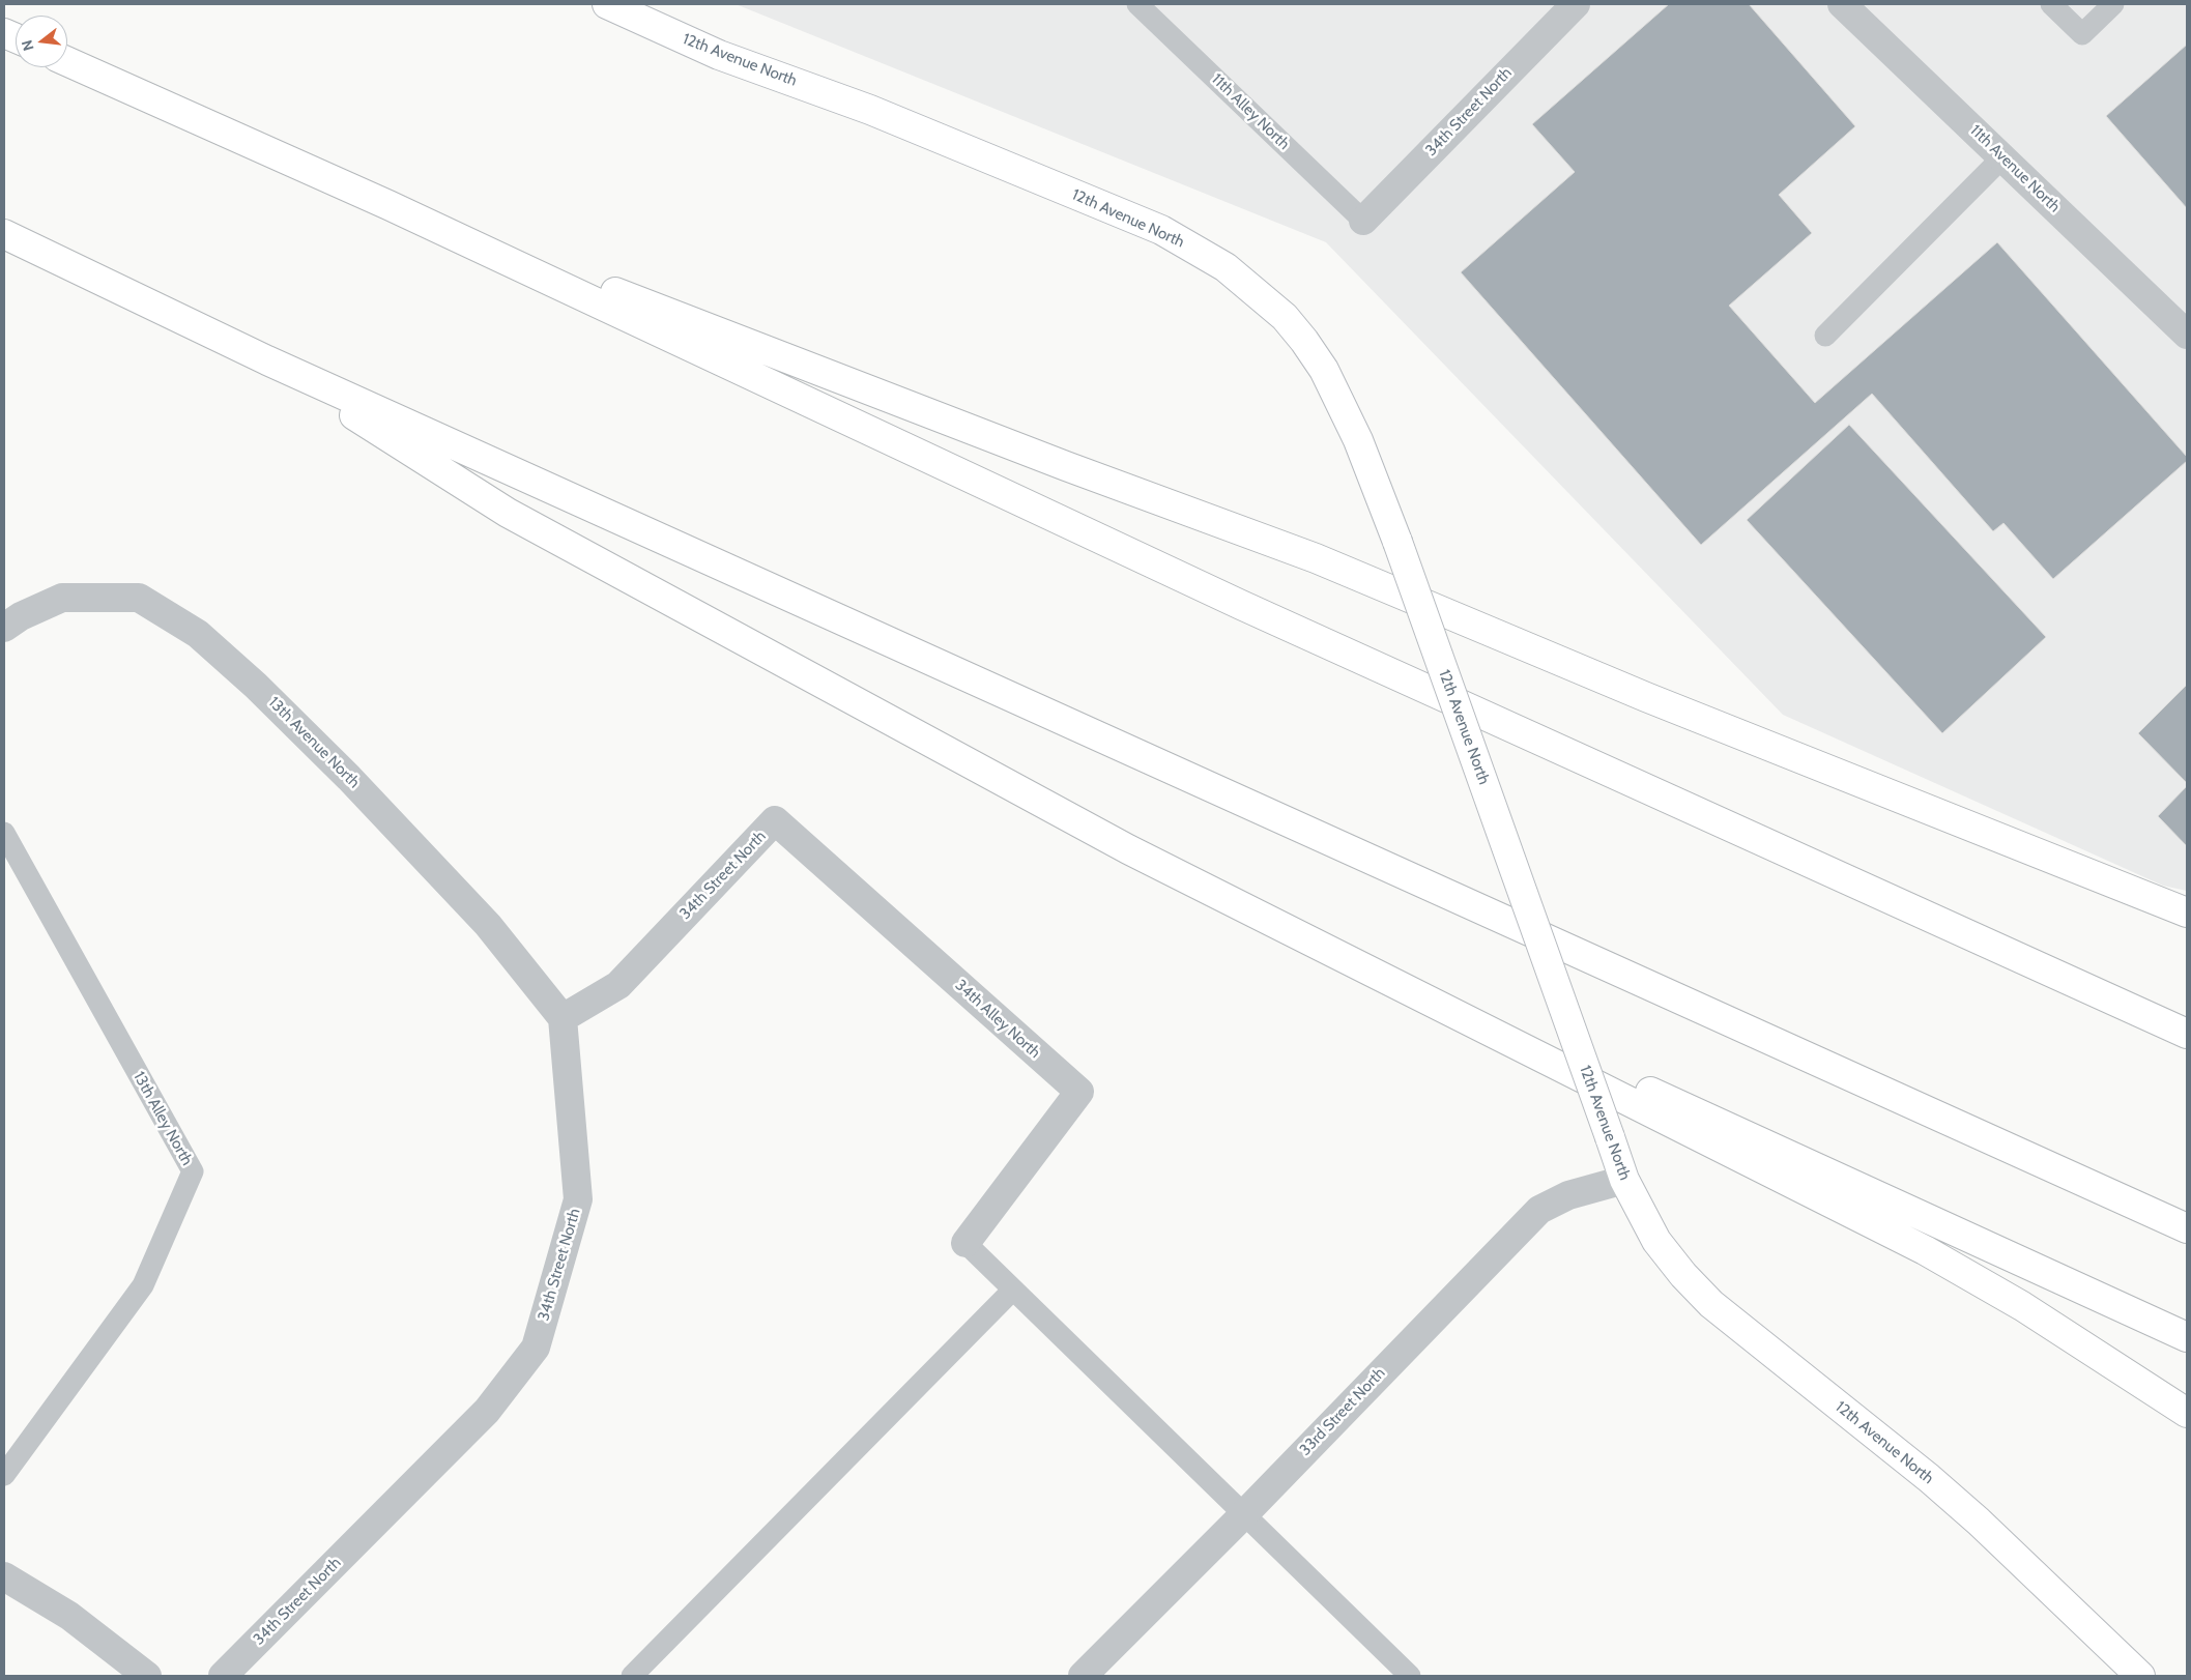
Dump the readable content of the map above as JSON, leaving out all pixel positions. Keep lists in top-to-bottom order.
{
  "streets": {
    "main road": ["12th Avenue North"],
    "street": [
      "34th Street North",
      "11th Avenue North",
      "13th Avenue North",
      "34th Alley North",
      "33rd Street North"
    ],
    "lane": ["11th Alley North", "13th Alley North"]
  },
  "crossings": [
    ["12th Avenue North", "33rd Street North"],
    ["11th Alley North", "34th Street North"],
    ["34th Street North", "13th Avenue North"],
    ["34th Street North", "34th Alley North"]
  ],
  "north": "left"
}
